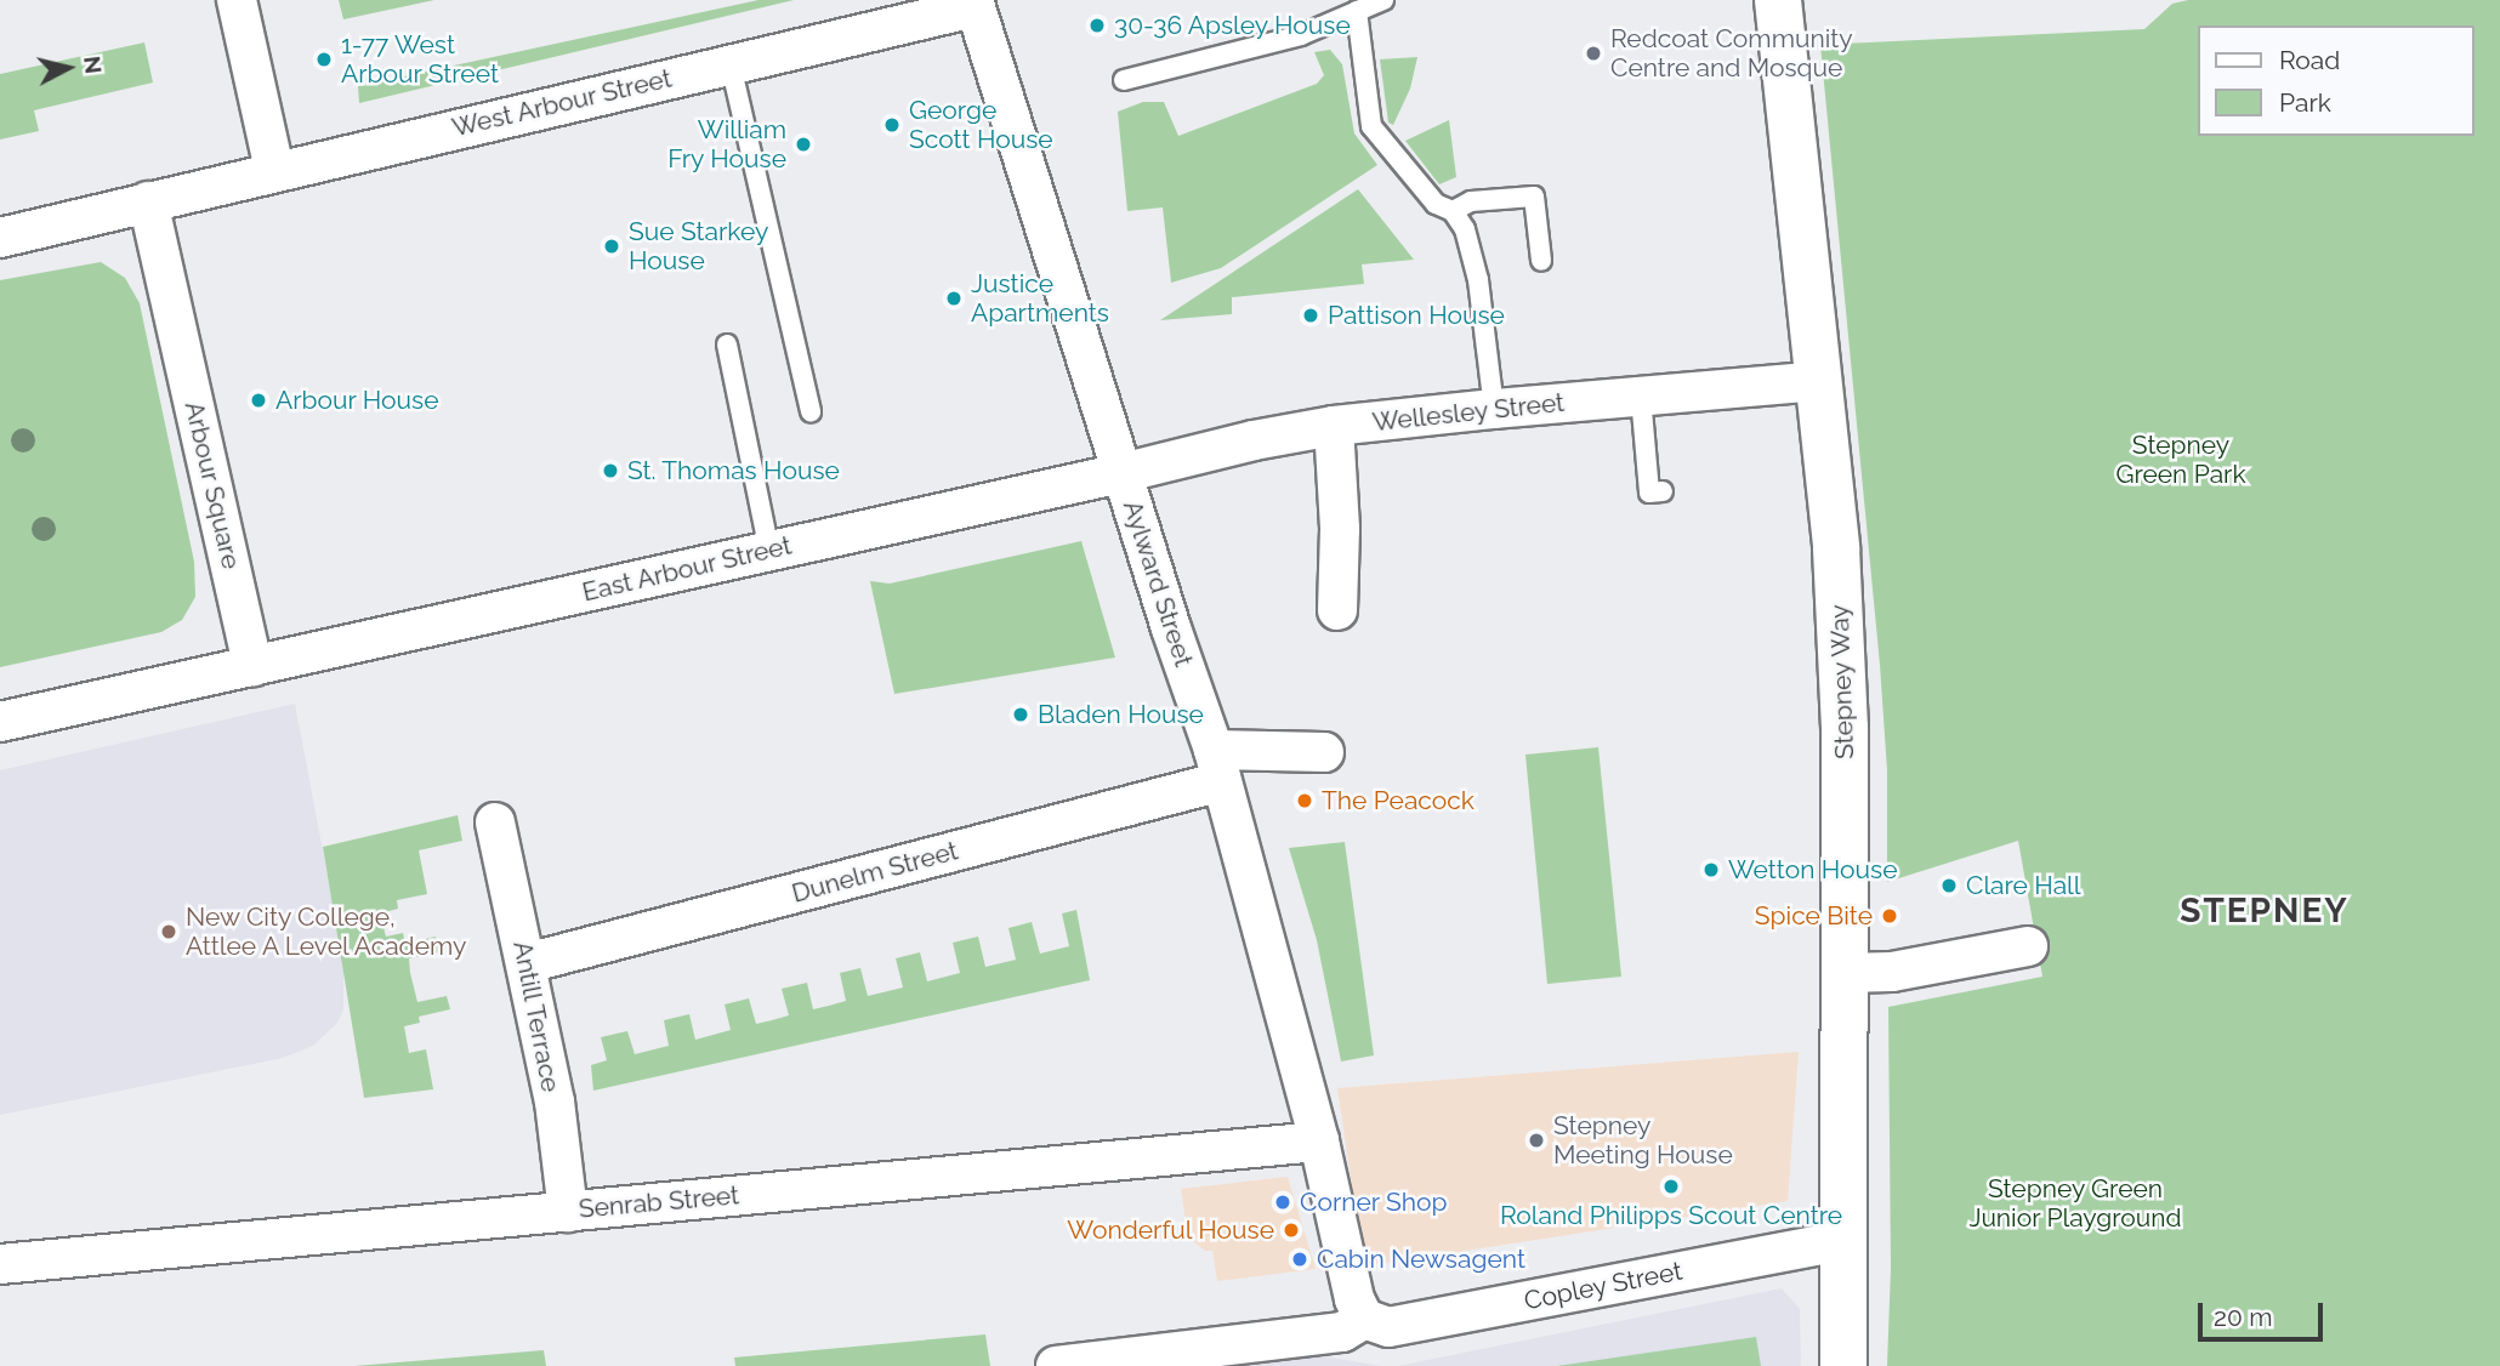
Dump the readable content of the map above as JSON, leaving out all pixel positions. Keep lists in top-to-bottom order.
{
  "streets": {
    "street": [
      "West Arbour Street",
      "Wellesley Street",
      "Arbour Square",
      "East Arbour Street",
      "Aylward Street",
      "Stepney Way",
      "Dunelm Street",
      "Antill Terrace",
      "Senrab Street",
      "Copley Street"
    ]
  },
  "crossings": [
    ["West Arbour Street", "Arbour Square"],
    ["West Arbour Street", "Aylward Street"],
    ["Wellesley Street", "East Arbour Street"],
    ["Wellesley Street", "Aylward Street"],
    ["Wellesley Street", "Stepney Way"],
    ["Arbour Square", "East Arbour Street"],
    ["East Arbour Street", "Aylward Street"],
    ["Aylward Street", "Dunelm Street"],
    ["Aylward Street", "Senrab Street"],
    ["Aylward Street", "Copley Street"],
    ["Stepney Way", "Copley Street"],
    ["Dunelm Street", "Antill Terrace"],
    ["Antill Terrace", "Senrab Street"]
  ],
  "districts": ["STEPNEY"],
  "parks": ["Stepney Green Park", "Stepney Green Junior Playground"],
  "places": [
    "30-36 Apsley House",
    "Redcoat Community Centre and Mosque",
    "1-77 West Arbour Street",
    "George Scott House",
    "William Fry House",
    "Sue Starkey House",
    "Justice Apartments",
    "Pattison House",
    "Arbour House",
    "St. Thomas House",
    "Bladen House",
    "The Peacock",
    "Wetton House",
    "Clare Hall",
    "Spice Bite",
    "New City College, Attlee A Level Academy",
    "Stepney Meeting House",
    "Roland Philipps Scout Centre",
    "Corner Shop",
    "Wonderful House",
    "Cabin Newsagent"
  ],
  "legend": ["Road", "Park"],
  "scale_bar": "20 m",
  "north": "right"
}
